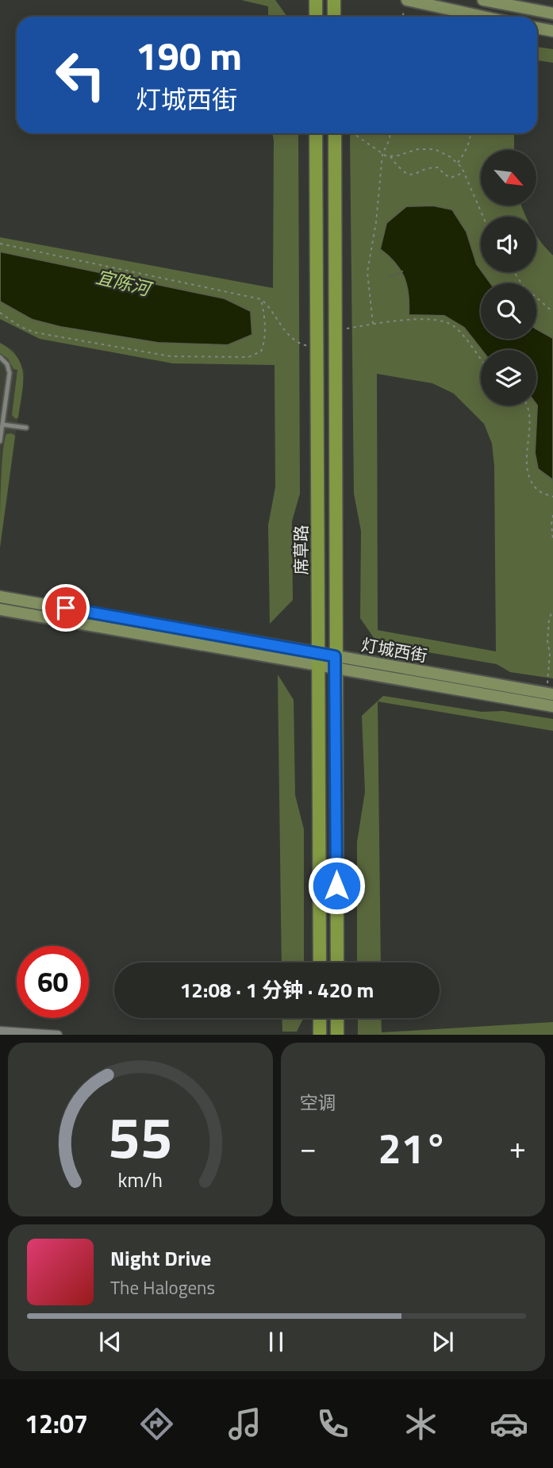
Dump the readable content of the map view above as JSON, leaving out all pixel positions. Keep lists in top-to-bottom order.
{
  "streets": {
    "main road": ["席草路"],
    "street": ["灯城西街"]
  },
  "crossings": [
    ["席草路", "灯城西街"]
  ],
  "water": ["宜陈河"],
  "north": "bottom right",
  "page": {
    "turn": ["190 m", "灯城西街"],
    "limit": "60",
    "trip": "12:08 · 1 分钟 · 420 m",
    "tile": "空调",
    "heat": ["−", "21°", "+"],
    "song": ["Night Drive", "The Halogens"],
    "tabs": "12:07",
    "gauge": ["55", "km/h"]
  }
}
